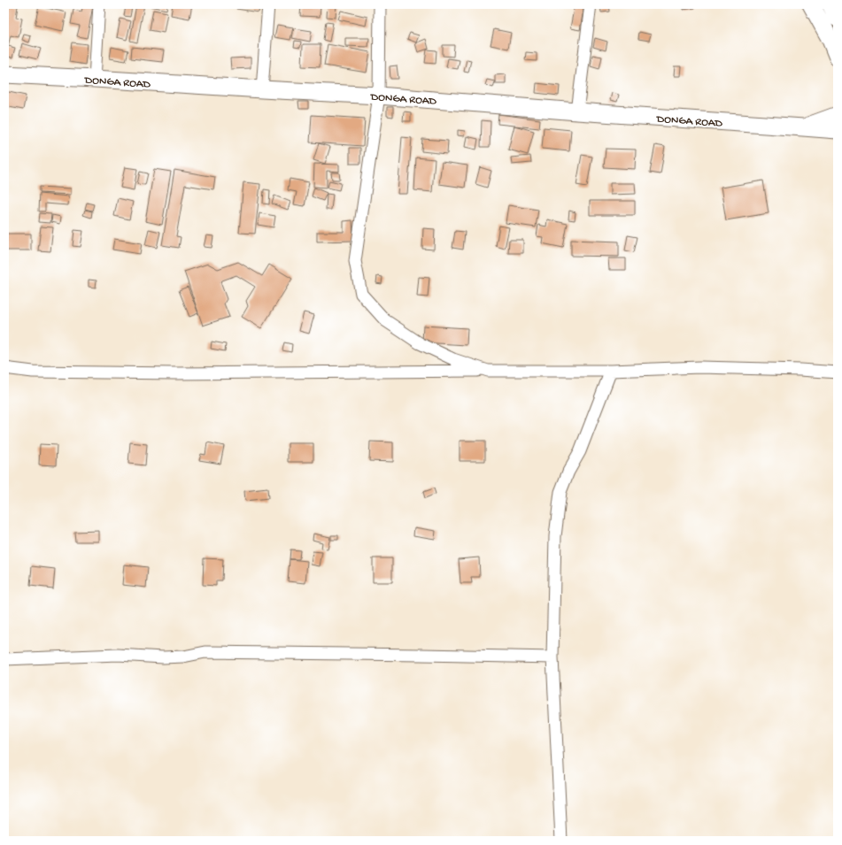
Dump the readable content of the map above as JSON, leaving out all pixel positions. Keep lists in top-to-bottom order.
{
  "streets": {
    "street": ["DONGA ROAD"]
  }
}
